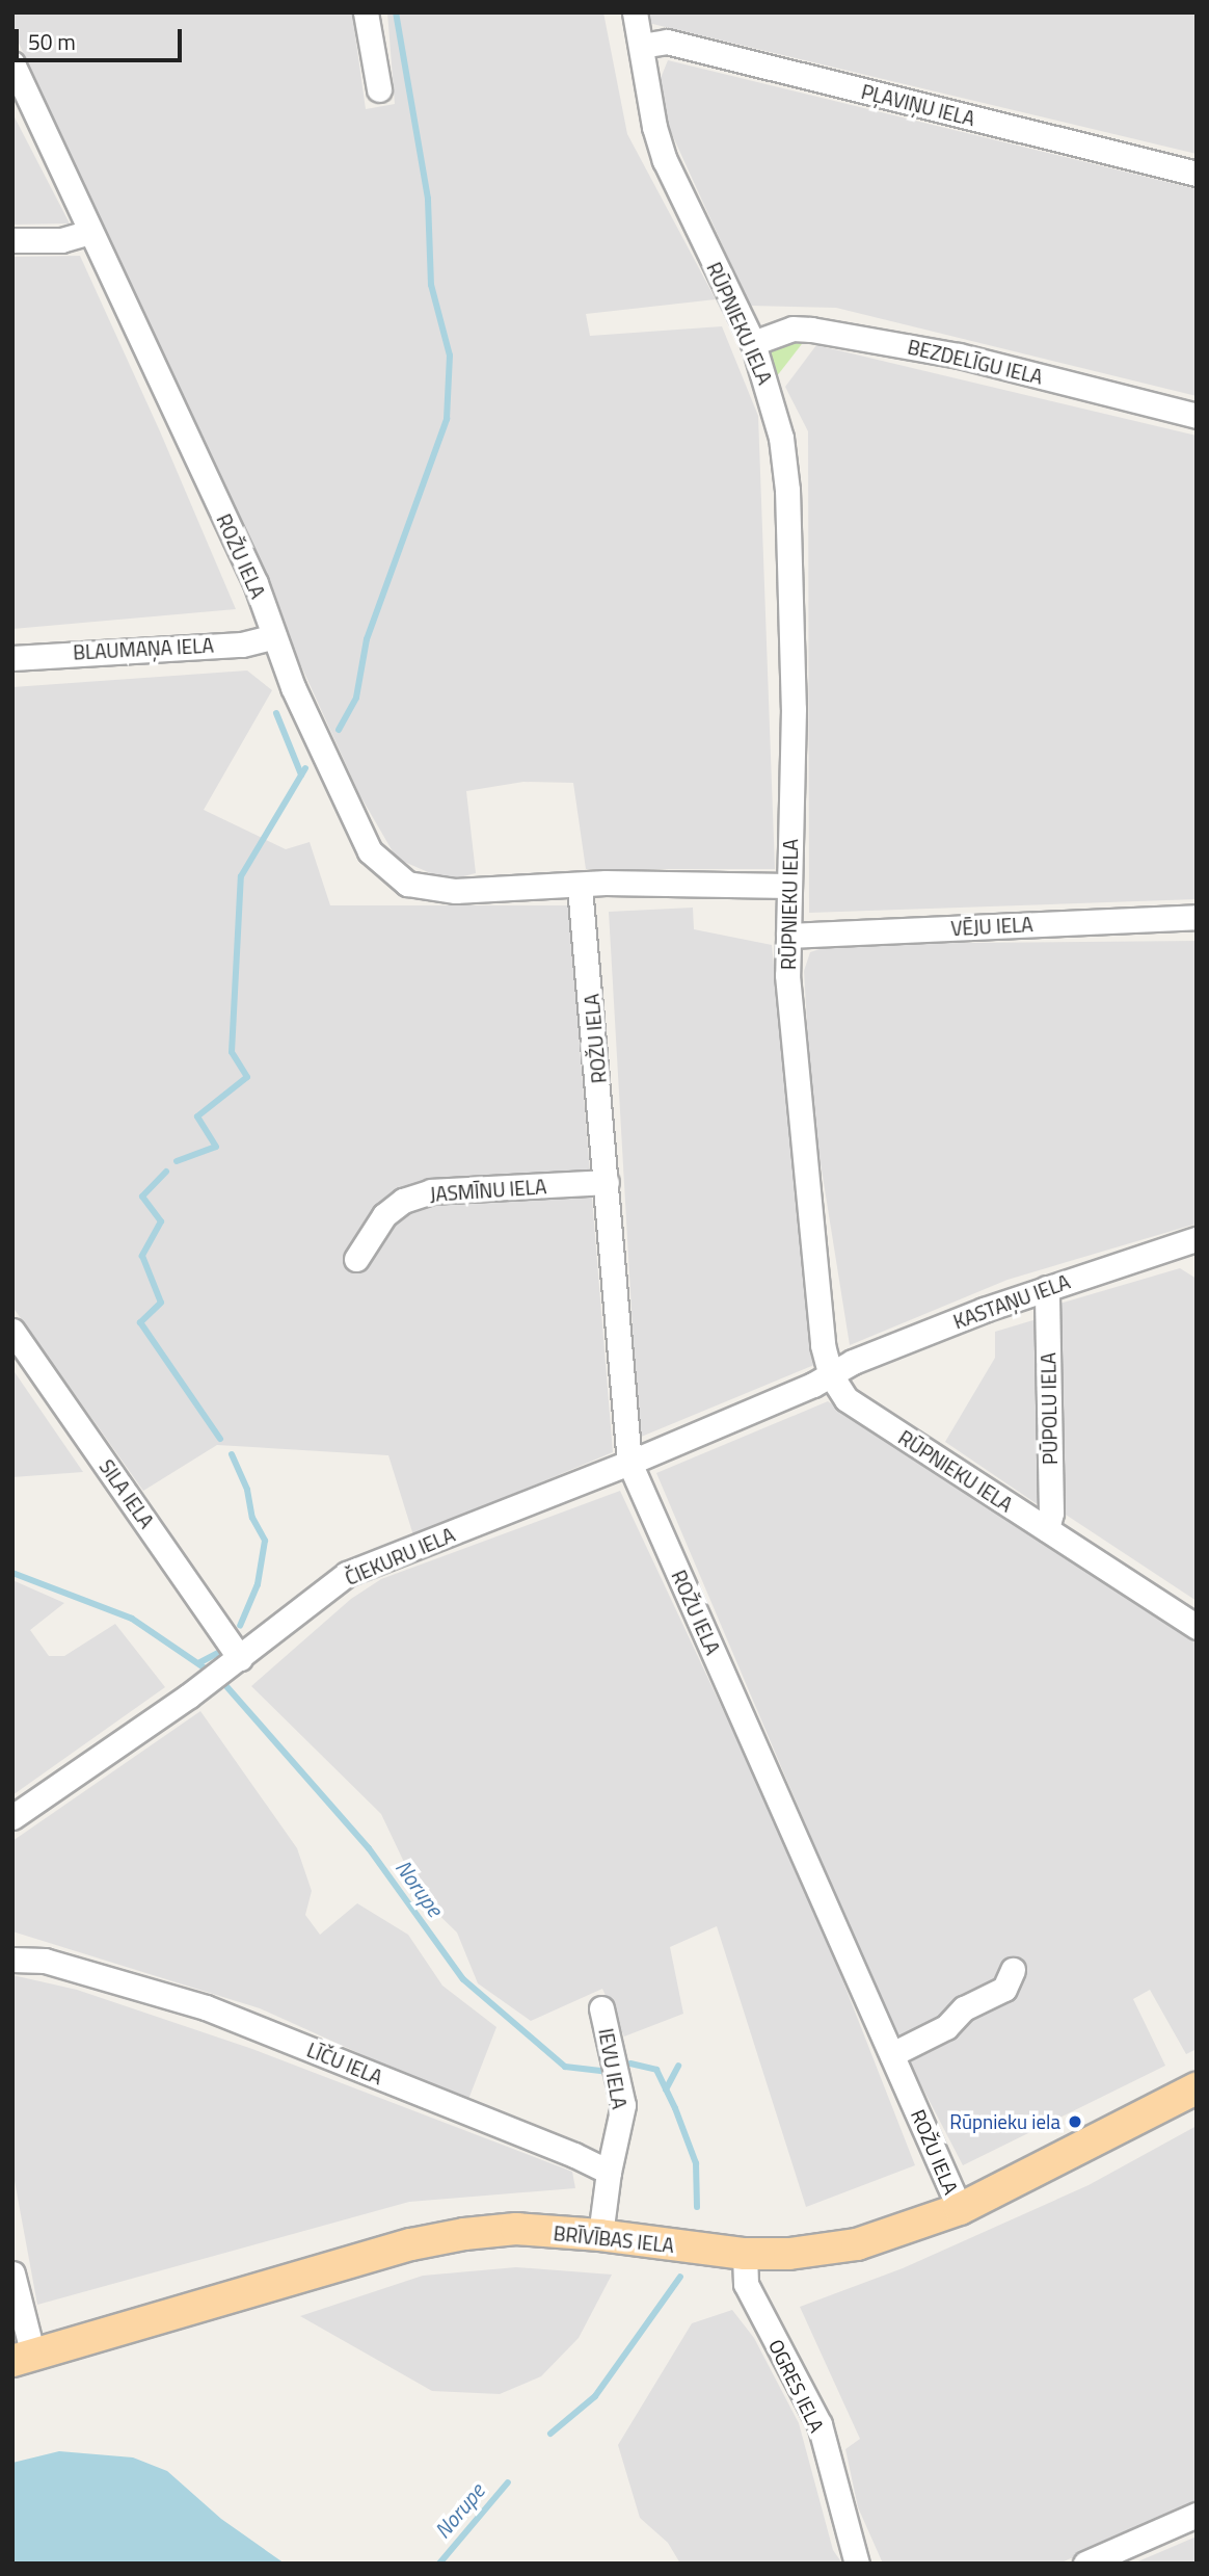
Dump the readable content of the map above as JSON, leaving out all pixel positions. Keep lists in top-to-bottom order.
{
  "streets": {
    "main road": ["BRĪVĪBAS IELA"],
    "street": [
      "PĻAVIŅU IELA",
      "RŪPNIEKU IELA",
      "BEZDELĪGU IELA",
      "ROŽU IELA",
      "BLAUMAŅA IELA",
      "VĒJU IELA",
      "JASMĪNU IELA",
      "KASTAŅU IELA",
      "PŪPOLU IELA",
      "SILA IELA",
      "ČIEKURU IELA",
      "LĪČU IELA",
      "IEVU IELA",
      "OGRES IELA"
    ]
  },
  "crossings": [
    ["PĻAVIŅU IELA", "RŪPNIEKU IELA"],
    ["RŪPNIEKU IELA", "BEZDELĪGU IELA"],
    ["RŪPNIEKU IELA", "VĒJU IELA"],
    ["RŪPNIEKU IELA", "KASTAŅU IELA"],
    ["RŪPNIEKU IELA", "PŪPOLU IELA"],
    ["RŪPNIEKU IELA", "ČIEKURU IELA"],
    ["ROŽU IELA", "BLAUMAŅA IELA"],
    ["ROŽU IELA", "JASMĪNU IELA"],
    ["ROŽU IELA", "ČIEKURU IELA"],
    ["ROŽU IELA", "BRĪVĪBAS IELA"],
    ["KASTAŅU IELA", "PŪPOLU IELA"],
    ["KASTAŅU IELA", "ČIEKURU IELA"],
    ["SILA IELA", "ČIEKURU IELA"],
    ["LĪČU IELA", "IEVU IELA"],
    ["BRĪVĪBAS IELA", "OGRES IELA"]
  ],
  "water": ["Norupe"],
  "places": ["Rūpnieku iela"],
  "scale_bar": "50 m"
}
